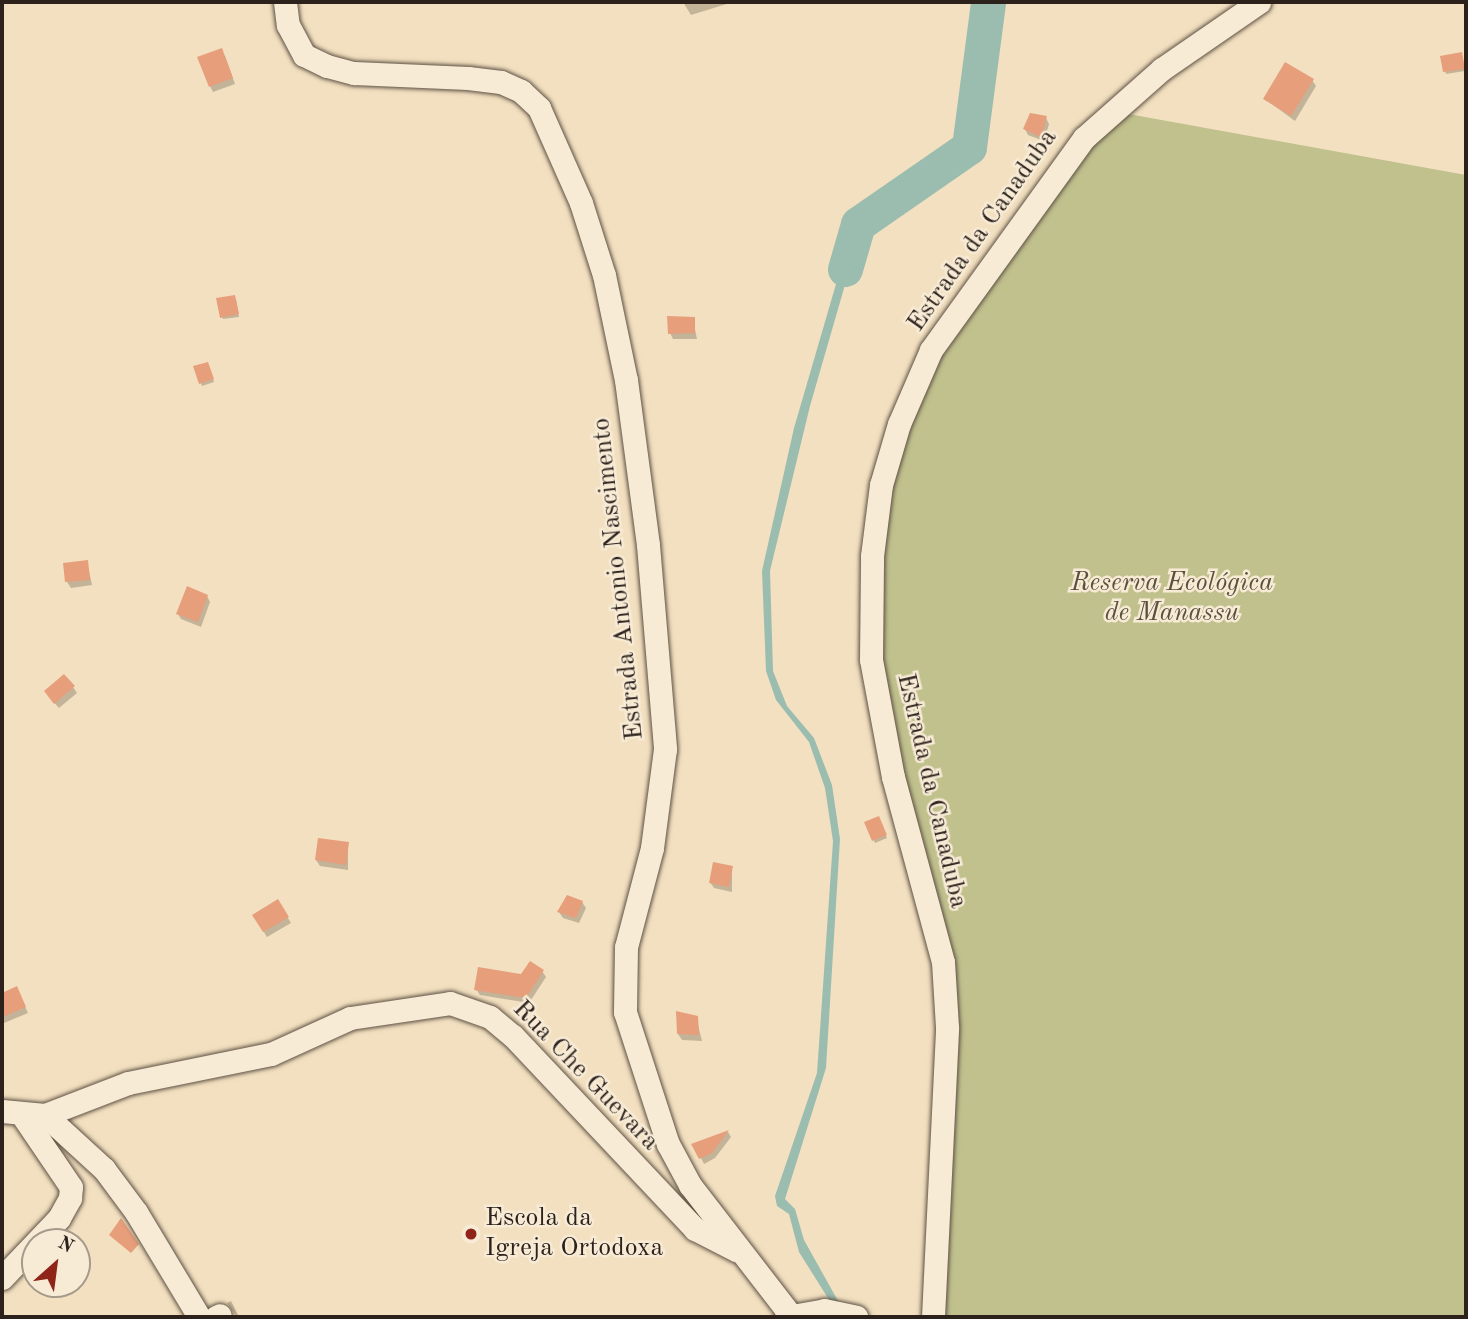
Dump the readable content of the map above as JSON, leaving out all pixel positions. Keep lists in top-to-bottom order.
{
  "streets": {
    "street": ["Estrada da Canaduba", "Estrada Antonio Nascimento", "Rua Che Guevara"]
  },
  "crossings": [
    ["Estrada Antonio Nascimento", "Rua Che Guevara"]
  ],
  "parks": ["Reserva Ecológica de Manassu"],
  "places": ["Escola da Igreja Ortodoxa"],
  "north": "top right"
}
